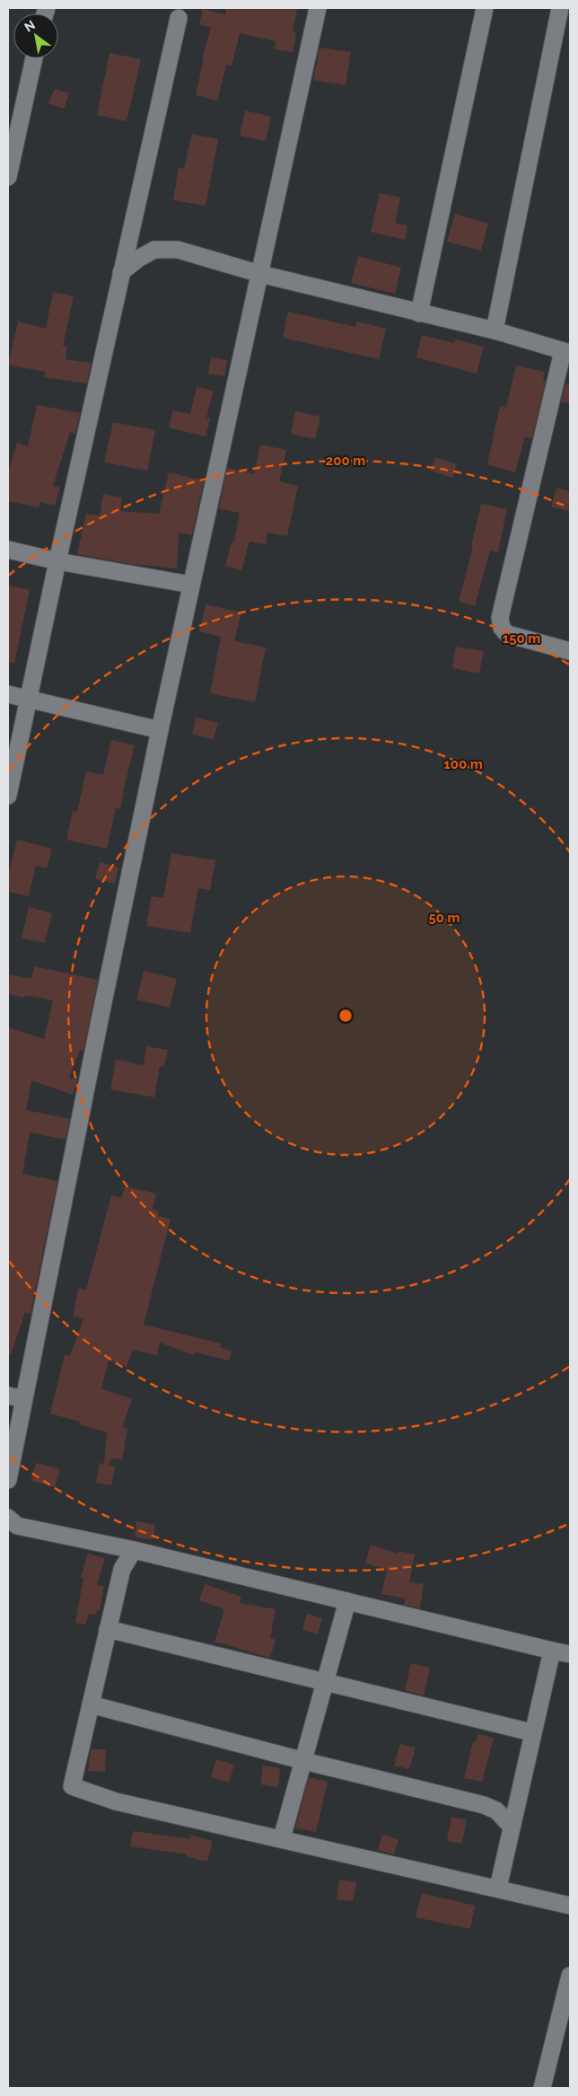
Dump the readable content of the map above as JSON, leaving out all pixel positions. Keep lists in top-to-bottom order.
{
  "north": "top left",
  "rings": [
    "200 m",
    "150 m",
    "100 m",
    "50 m"
  ]
}
